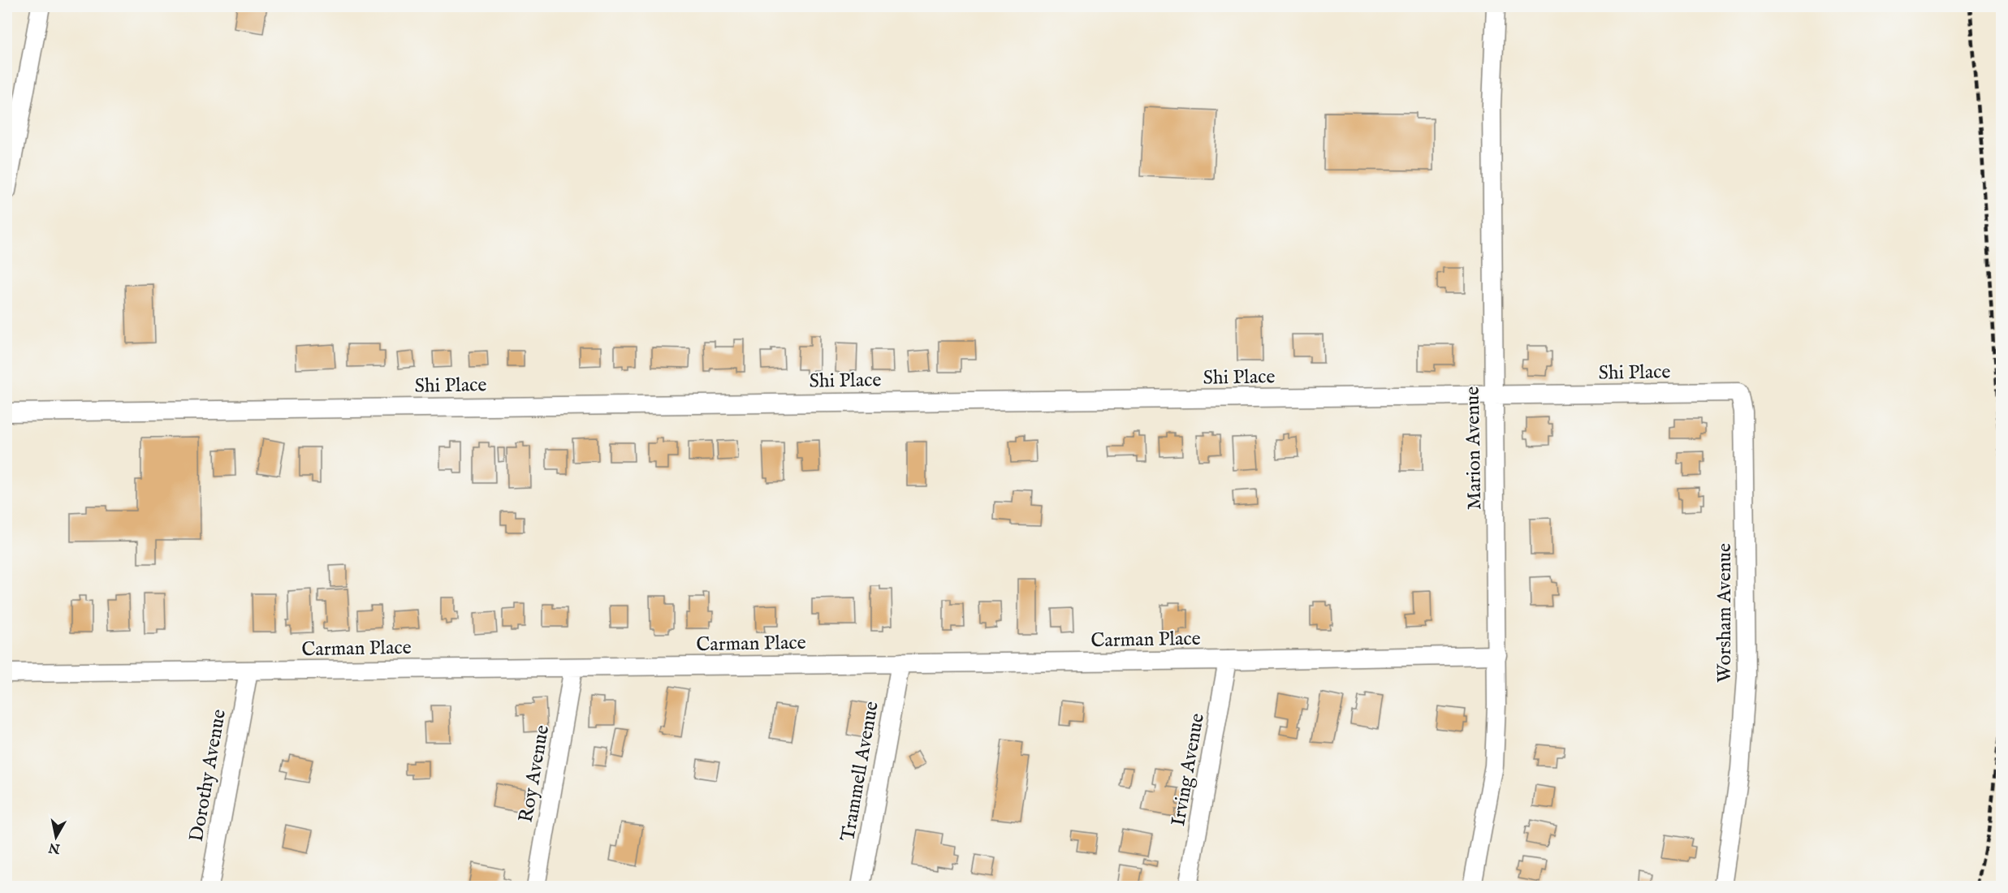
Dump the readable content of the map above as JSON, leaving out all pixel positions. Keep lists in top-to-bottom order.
{
  "streets": {
    "street": [
      "Shi Place",
      "Marion Avenue",
      "Worsham Avenue",
      "Carman Place",
      "Irving Avenue",
      "Trammell Avenue",
      "Roy Avenue",
      "Dorothy Avenue"
    ]
  },
  "crossings": [
    ["Shi Place", "Marion Avenue"],
    ["Shi Place", "Worsham Avenue"],
    ["Marion Avenue", "Carman Place"],
    ["Carman Place", "Irving Avenue"],
    ["Carman Place", "Trammell Avenue"],
    ["Carman Place", "Roy Avenue"],
    ["Carman Place", "Dorothy Avenue"]
  ],
  "north": "bottom"
}
